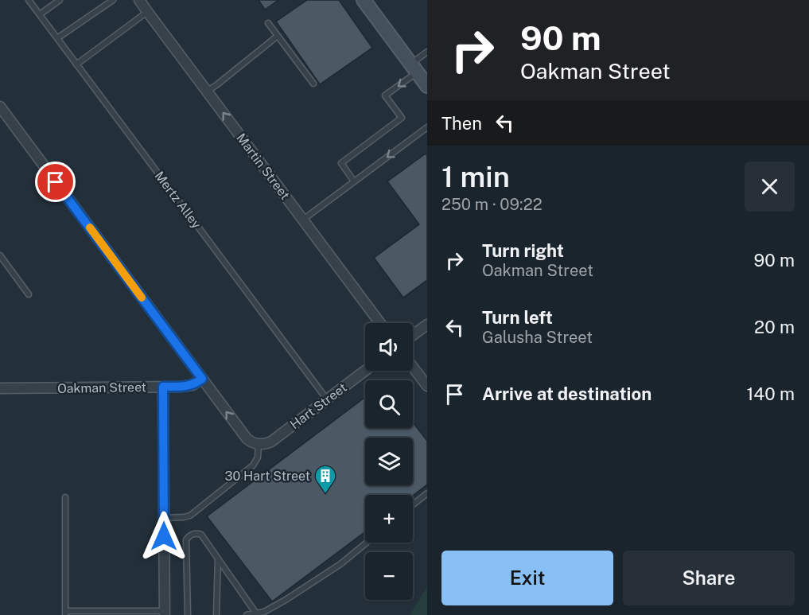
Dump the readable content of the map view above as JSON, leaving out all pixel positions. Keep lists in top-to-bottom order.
{
  "streets": {
    "street": ["Martin Street", "Oakman Street", "Hart Street"],
    "lane": ["Mertz Alley"]
  },
  "crossings": [
    ["Mertz Alley", "Hart Street"]
  ],
  "one_way": ["Martin Street"],
  "places": {
    "building": ["30 Hart Street"]
  },
  "page": {
    "turn": ["90 m", "Oakman Street"],
    "then": "Then",
    "heading": ["1 min", "250 m · 09:22"],
    "list": [
      {
        "name": "Turn right",
        "note": "Oakman Street",
        "value": "90 m"
      },
      {
        "name": "Turn left",
        "note": "Galusha Street",
        "value": "20 m"
      },
      {
        "name": "Arrive at destination",
        "value": "140 m"
      }
    ],
    "map_buttons": ["+", "−"],
    "buttons": ["Exit", "Share"]
  }
}
